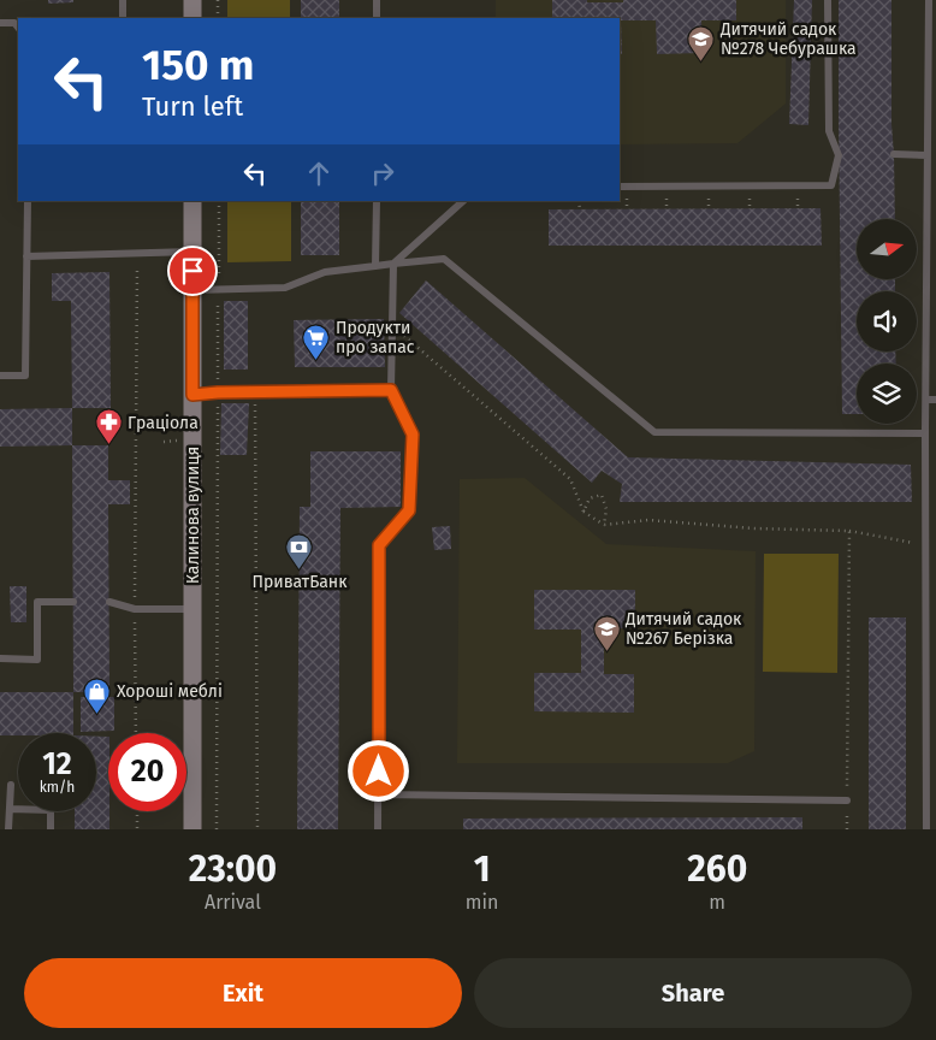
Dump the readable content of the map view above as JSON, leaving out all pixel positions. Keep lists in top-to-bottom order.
{
  "streets": {
    "main road": ["Калинова вулиця"]
  },
  "places": {
    "school or university": ["Дитячий садок №278 Чебурашка", "Дитячий садок №267 Берізка"],
    "supermarket": ["Продукти про запас"],
    "pharmacy": ["Граціола"],
    "bank": ["ПриватБанк"],
    "shop": ["Хороші меблі"]
  },
  "north": "right",
  "page": {
    "turn": ["150 m", "Turn left"],
    "speed": "12 km/h",
    "limit": "20",
    "eta": [
      "23:00",
      "Arrival",
      "1",
      "min",
      "260",
      "m"
    ],
    "buttons": ["Exit", "Share"]
  }
}
